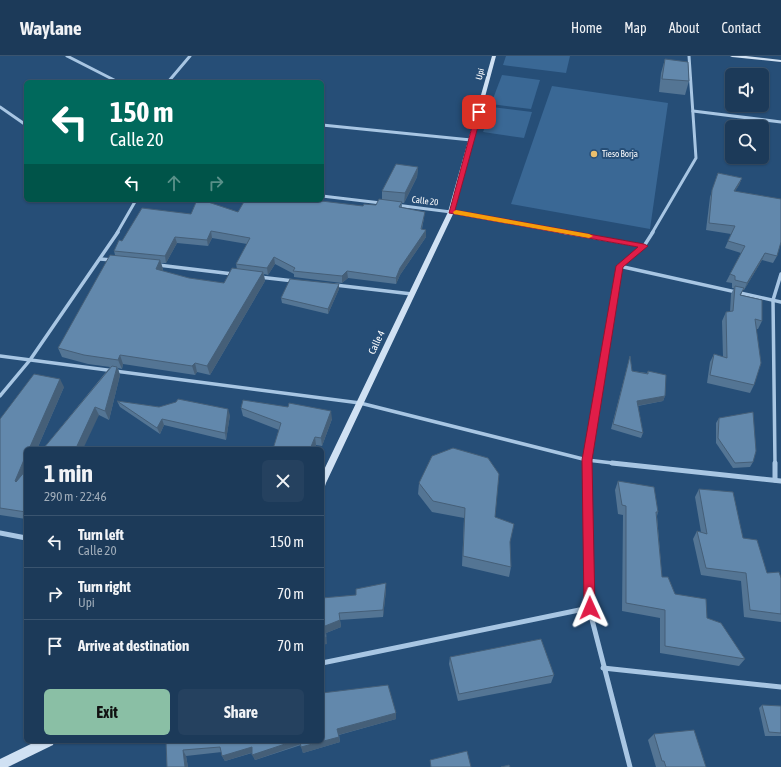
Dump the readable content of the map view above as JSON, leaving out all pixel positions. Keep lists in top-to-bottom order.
{
  "streets": {
    "street": ["Upi", "Calle 20", "Calle 4"]
  },
  "crossings": [
    ["Upi", "Calle 20"],
    ["Upi", "Calle 4"],
    ["Calle 20", "Calle 4"]
  ],
  "places": ["Tieso Borja"],
  "page": {
    "header": "Waylane",
    "nav": [
      "Home",
      "Map",
      "About",
      "Contact"
    ],
    "turn": ["150 m", "Calle 20"],
    "heading": ["1 min", "290 m · 22:46"],
    "list": [
      {
        "name": "Turn left",
        "note": "Calle 20",
        "value": "150 m"
      },
      {
        "name": "Turn right",
        "note": "Upi",
        "value": "70 m"
      },
      {
        "name": "Arrive at destination",
        "value": "70 m"
      }
    ],
    "buttons": ["Exit", "Share"]
  }
}
